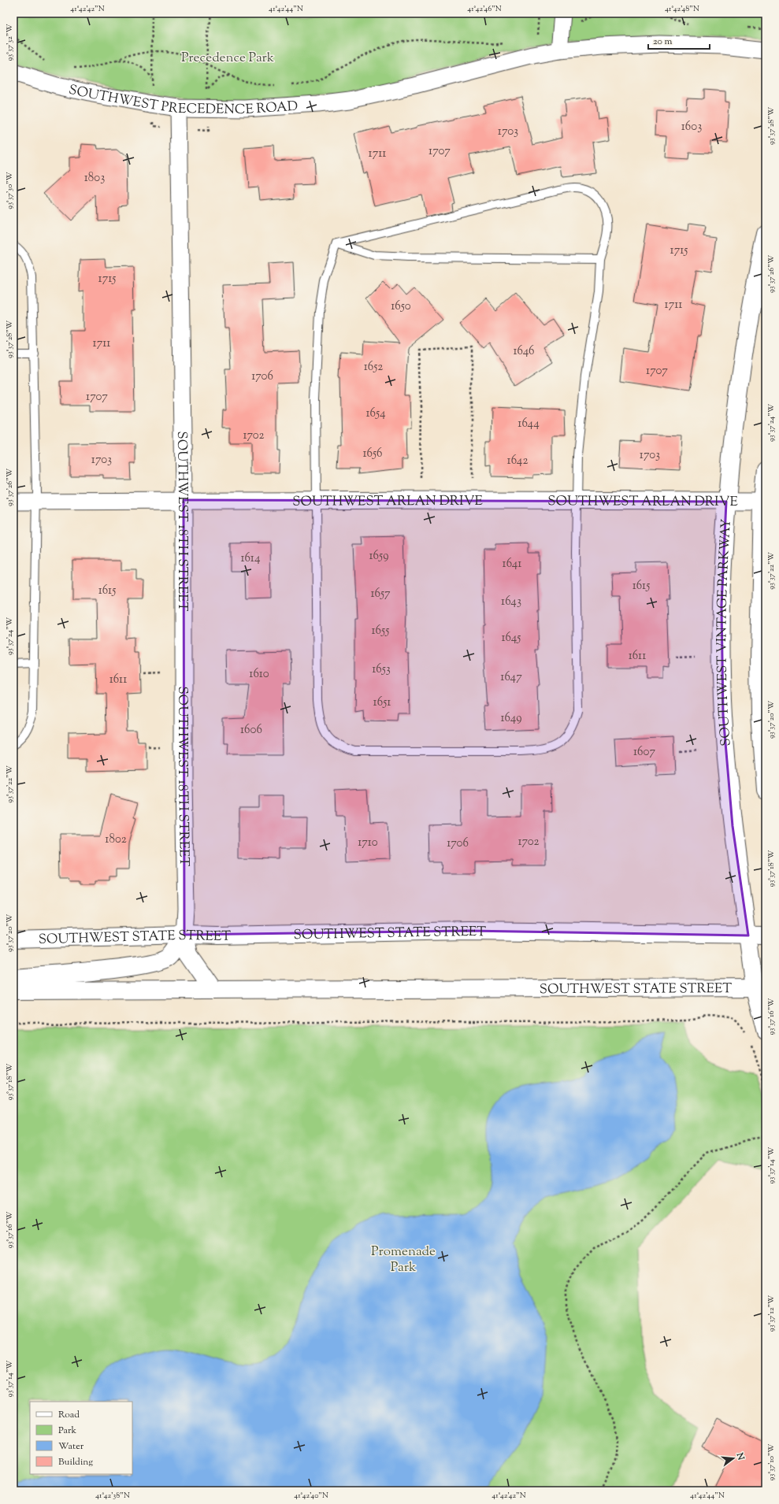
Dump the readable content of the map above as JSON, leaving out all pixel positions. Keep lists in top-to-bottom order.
{
  "streets": {
    "main road": ["SOUTHWEST VINTAGE PARKWAY", "SOUTHWEST STATE STREET"],
    "street": ["SOUTHWEST PRECEDENCE ROAD", "SOUTHWEST ARLAN DRIVE", "SOUTHWEST 18TH STREET"]
  },
  "crossings": [
    ["SOUTHWEST PRECEDENCE ROAD", "SOUTHWEST 18TH STREET"],
    ["SOUTHWEST ARLAN DRIVE", "SOUTHWEST 18TH STREET"],
    ["SOUTHWEST ARLAN DRIVE", "SOUTHWEST VINTAGE PARKWAY"],
    ["SOUTHWEST 18TH STREET", "SOUTHWEST STATE STREET"],
    ["SOUTHWEST VINTAGE PARKWAY", "SOUTHWEST STATE STREET"]
  ],
  "parks": ["Precedence Park", "Promenade Park"],
  "house_numbers": [
    "1603",
    "1703",
    "1707",
    "1711",
    "1803",
    "1715",
    "1715",
    "1711",
    "1650",
    "1711",
    "1646",
    "1652",
    "1707",
    "1706",
    "1707",
    "1654",
    "1644",
    "1702",
    "1656",
    "1703",
    "1703",
    "1642",
    "1659",
    "1614",
    "1641",
    "1615",
    "1615",
    "1657",
    "1643",
    "1655",
    "1645",
    "1611",
    "1653",
    "1610",
    "1647",
    "1611",
    "1651",
    "1649",
    "1606",
    "1607",
    "1802",
    "1702",
    "1710",
    "1706"
  ],
  "legend": [
    "Road",
    "Park",
    "Water",
    "Building"
  ],
  "scale_bar": "20 m",
  "north": "right",
  "coordinates": [
    "41°42'42\"N",
    "41°42'44\"N",
    "41°42'46\"N",
    "41°42'48\"N",
    "93°37'32\"W",
    "93°37'28\"W",
    "93°37'30\"W",
    "93°37'26\"W",
    "93°37'24\"W",
    "93°37'22\"W",
    "93°37'20\"W",
    "93°37'18\"W",
    "93°37'16\"W",
    "93°37'14\"W",
    "93°37'12\"W",
    "93°37'10\"W",
    "41°42'38\"N",
    "41°42'40\"N"
  ]
}
